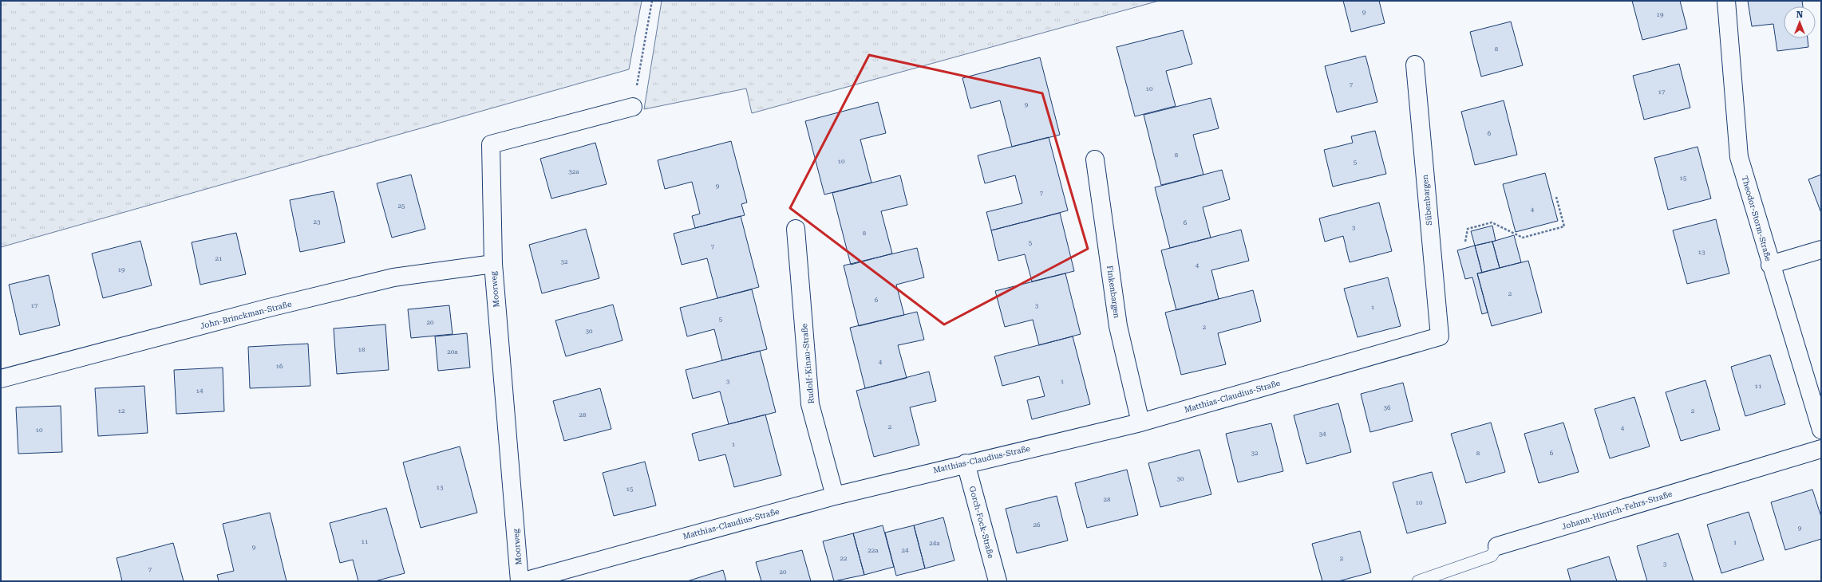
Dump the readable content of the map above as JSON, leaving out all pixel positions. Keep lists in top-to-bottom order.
{
  "streets": {
    "street": [
      "Sübenbargen",
      "Theodor-Storm-Straße",
      "Moorweg",
      "Finkenbargen",
      "John-Brinckman-Straße",
      "Rudolf-Kinau-Straße",
      "Matthias-Claudius-Straße",
      "Johann-Hinrich-Fehrs-Straße",
      "Gorch-Fock-Straße"
    ]
  },
  "crossings": [
    ["Sübenbargen", "Matthias-Claudius-Straße"],
    ["Moorweg", "John-Brinckman-Straße"],
    ["Finkenbargen", "Matthias-Claudius-Straße"],
    ["Rudolf-Kinau-Straße", "Matthias-Claudius-Straße"],
    ["Matthias-Claudius-Straße", "Gorch-Fock-Straße"]
  ],
  "house_numbers": [
    "9",
    "19",
    "8",
    "7",
    "10",
    "17",
    "9",
    "6",
    "8",
    "10",
    "5",
    "32a",
    "15",
    "9",
    "7",
    "25",
    "4",
    "23",
    "6",
    "3",
    "8",
    "5",
    "7",
    "13",
    "21",
    "32",
    "4",
    "19",
    "2",
    "6",
    "17",
    "3",
    "1",
    "5",
    "20",
    "2",
    "30",
    "18",
    "20a",
    "4",
    "16",
    "3",
    "1",
    "11",
    "14",
    "36",
    "12",
    "2",
    "28",
    "2",
    "4",
    "10",
    "34",
    "1",
    "32",
    "8",
    "6",
    "30",
    "13",
    "15",
    "28",
    "10",
    "26",
    "9",
    "11",
    "1",
    "24a",
    "9",
    "22a",
    "24",
    "22",
    "2",
    "3",
    "7",
    "20"
  ],
  "north": "top"
}
